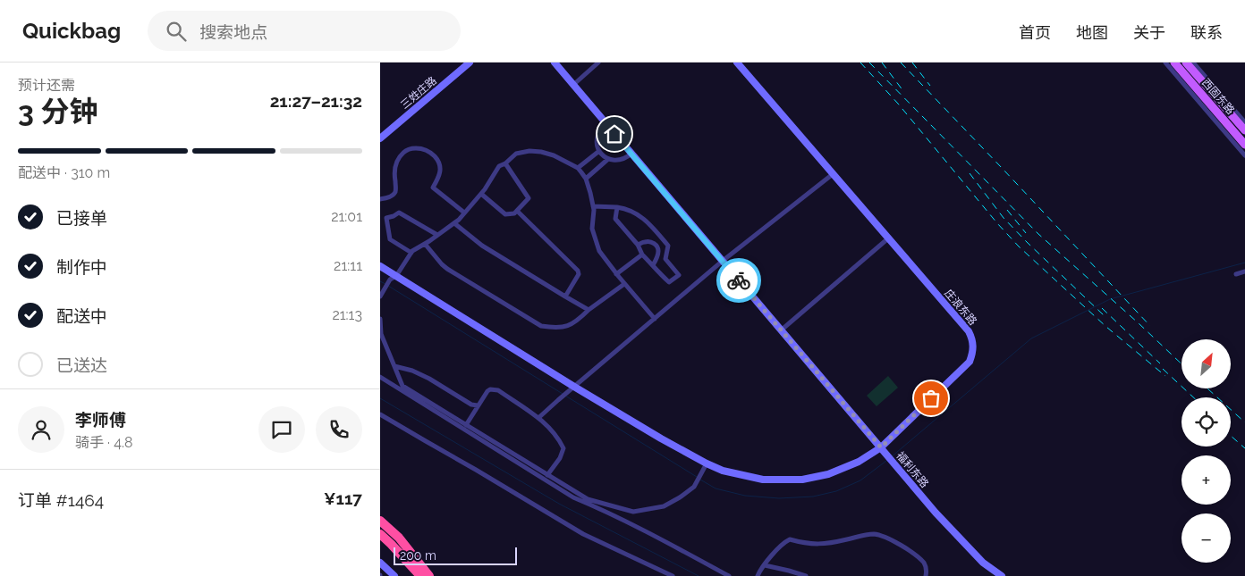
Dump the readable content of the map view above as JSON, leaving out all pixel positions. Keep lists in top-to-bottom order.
{
  "streets": {
    "main road": ["西固东路"],
    "street": ["三姓庄路", "庄浪东路", "福利东路"]
  },
  "crossings": [
    ["庄浪东路", "福利东路"]
  ],
  "scale_bar": "200 m",
  "north": "top right",
  "page": {
    "header": "Quickbag",
    "search": "搜索地点",
    "nav": [
      "首页",
      "地图",
      "关于",
      "联系"
    ],
    "heading": ["3 分钟", "预计还需", "21:27–21:32"],
    "panel": [
      "李师傅",
      "骑手 · 4.8",
      "订单 #1464",
      "¥117"
    ],
    "bar": "配送中 · 310 m",
    "list": [
      ["已接单", "21:01"],
      ["制作中", "21:11"],
      ["配送中", "21:13"],
      "已送达"
    ],
    "map_buttons": ["+", "−"],
    "scale": "200 m"
  }
}
